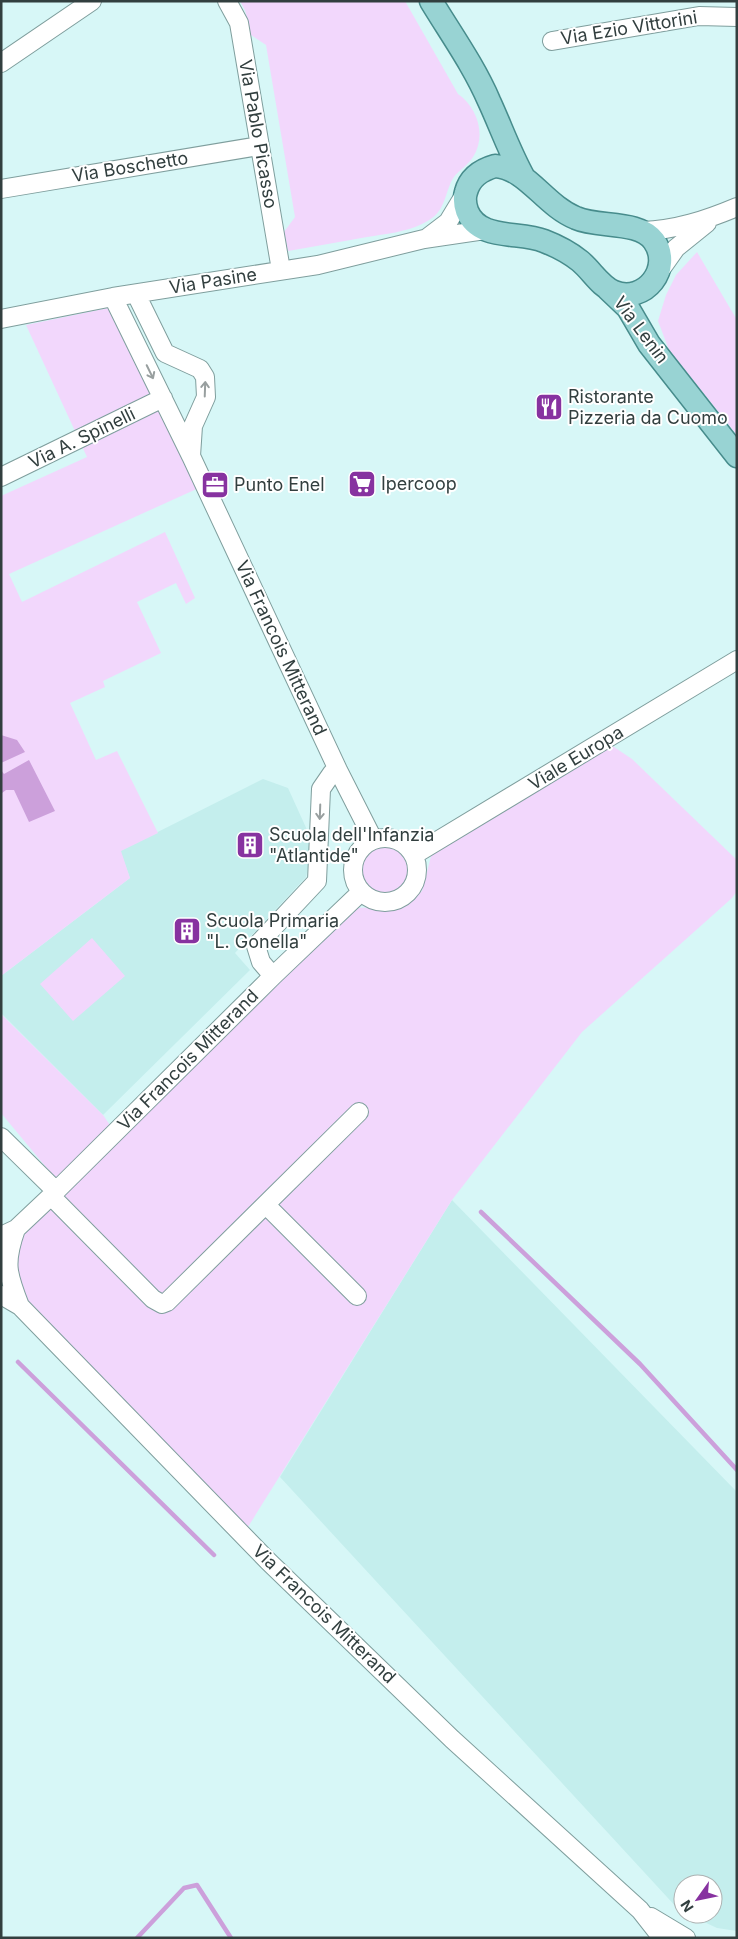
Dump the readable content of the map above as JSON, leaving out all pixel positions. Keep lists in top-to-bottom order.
{
  "streets": {
    "main road": ["Via Lenin"],
    "street": [
      "Via Ezio Vittorini",
      "Via Pablo Picasso",
      "Via Boschetto",
      "Via Pasine",
      "Via A. Spinelli",
      "Via Francois Mitterand",
      "Viale Europa"
    ]
  },
  "crossings": [
    ["Via Pablo Picasso", "Via Boschetto"],
    ["Via Pablo Picasso", "Via Pasine"],
    ["Via Pasine", "Via Lenin"],
    ["Via Pasine", "Via Francois Mitterand"],
    ["Via A. Spinelli", "Via Francois Mitterand"],
    ["Via Francois Mitterand", "Viale Europa"]
  ],
  "places": {
    "restaurant": ["Ristorante Pizzeria da Cuomo"],
    "supermarket": ["Ipercoop"],
    "office": ["Punto Enel"],
    "building": ["Scuola dell'Infanzia \"Atlantide\"", "Scuola Primaria \"L. Gonella\""]
  },
  "north": "bottom left"
}
